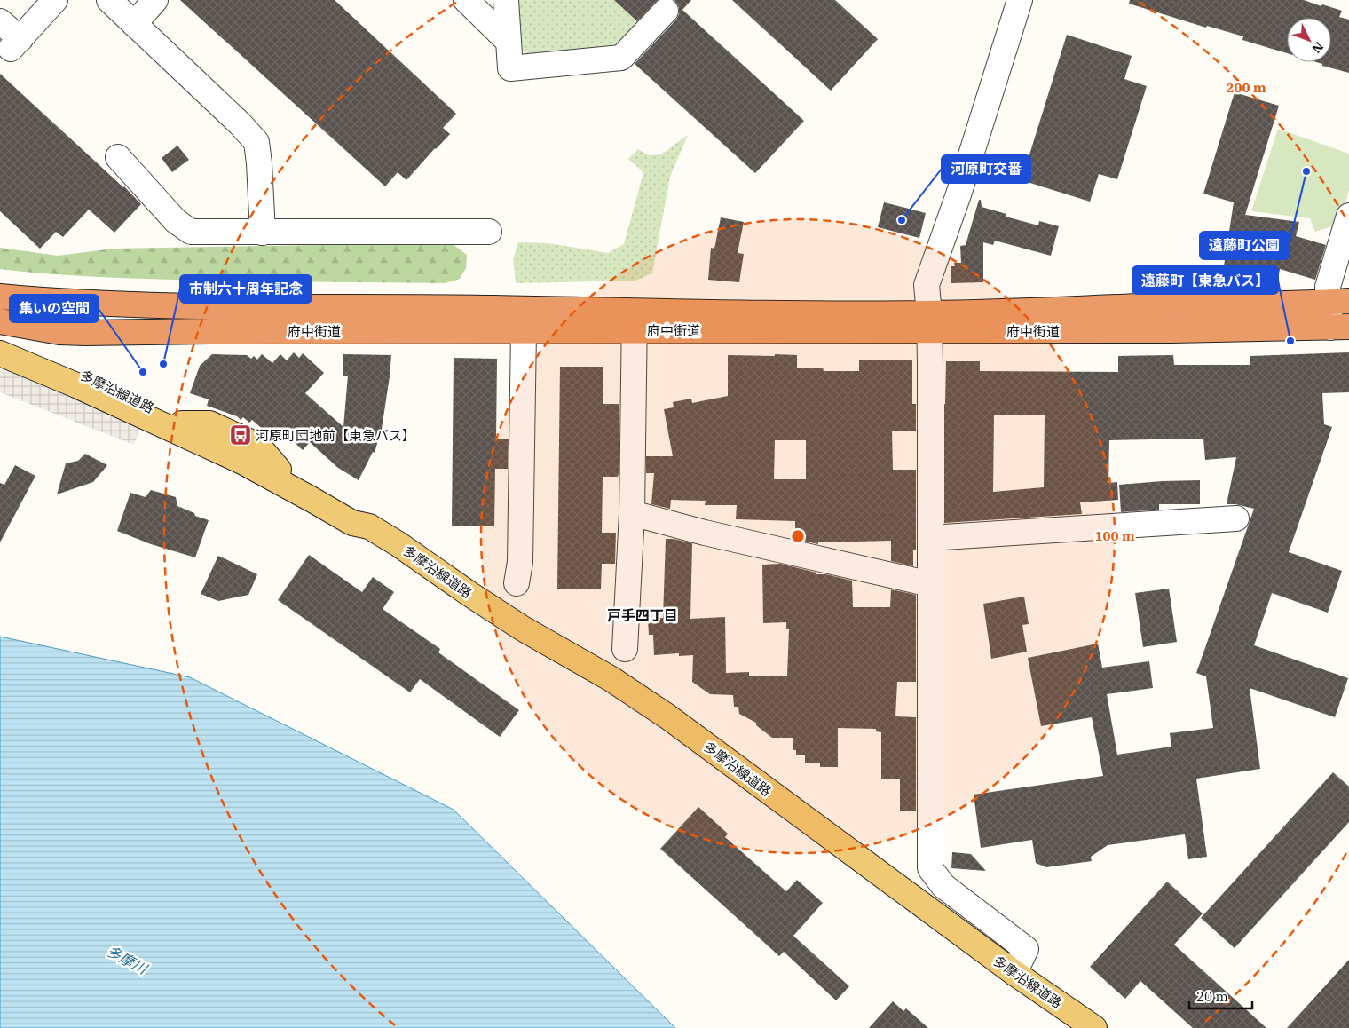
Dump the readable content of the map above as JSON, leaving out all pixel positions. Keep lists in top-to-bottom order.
{
  "streets": {
    "highway": ["府中街道"],
    "main road": ["多摩沿線道路"]
  },
  "districts": ["戸手四丁目"],
  "water": ["多摩川"],
  "places": {
    "other": [
      "遠藤町公園",
      "河原町交番",
      "遠藤町【東急バス】",
      "市制六十周年記念",
      "集いの空間"
    ],
    "bus stop": ["河原町団地前【東急バス】"]
  },
  "scale_bar": "20 m",
  "north": "bottom right",
  "rings": ["200 m", "100 m"]
}
